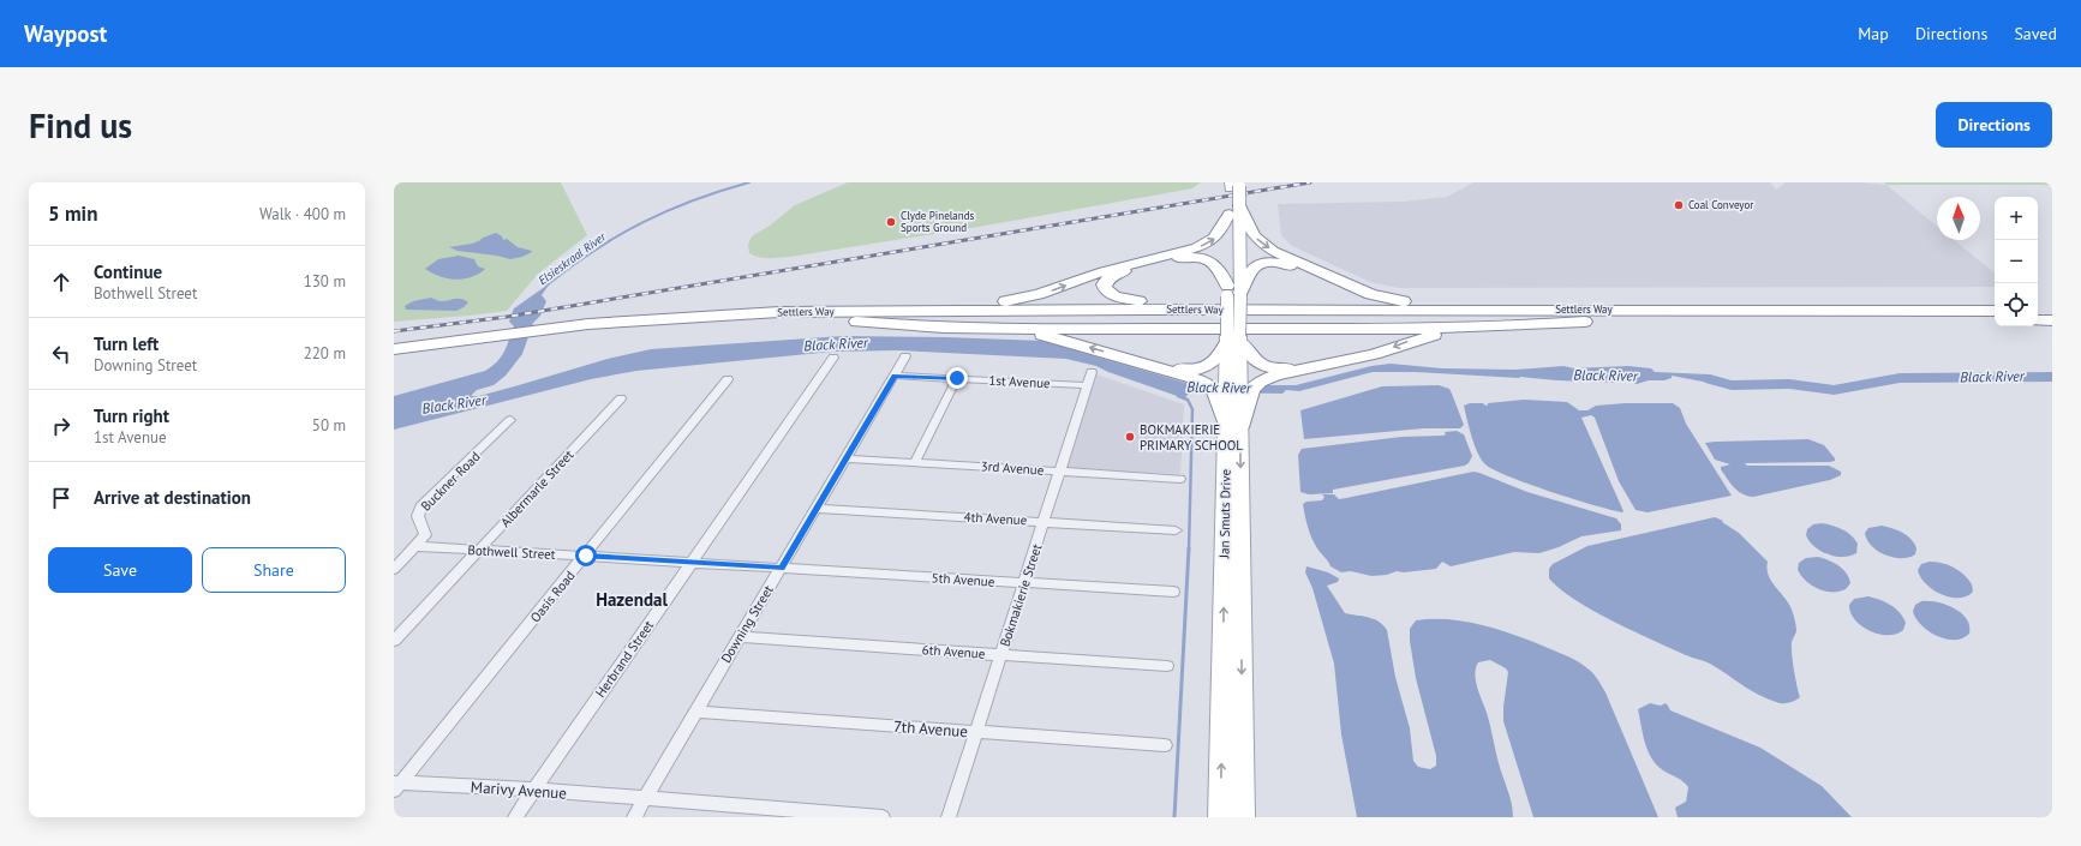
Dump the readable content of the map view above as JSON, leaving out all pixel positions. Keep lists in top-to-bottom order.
{
  "streets": {
    "highway": ["Settlers Way"],
    "main road": ["Jan Smuts Drive"],
    "street": [
      "1st Avenue",
      "3rd Avenue",
      "Buckner Road",
      "Albermarle Street",
      "4th Avenue",
      "Bothwell Street",
      "5th Avenue",
      "Bokmakierie Street",
      "Oasis Road",
      "Downing Street",
      "6th Avenue",
      "Herbrand Street",
      "7th Avenue",
      "Marivy Avenue"
    ]
  },
  "crossings": [
    ["1st Avenue", "Bokmakierie Street"],
    ["1st Avenue", "Downing Street"],
    ["3rd Avenue", "Bokmakierie Street"],
    ["3rd Avenue", "Downing Street"],
    ["Buckner Road", "Bothwell Street"],
    ["Albermarle Street", "Bothwell Street"],
    ["4th Avenue", "Bokmakierie Street"],
    ["4th Avenue", "Downing Street"],
    ["Bothwell Street", "5th Avenue"],
    ["Bothwell Street", "Oasis Road"],
    ["Bothwell Street", "Downing Street"],
    ["Bothwell Street", "Herbrand Street"],
    ["5th Avenue", "Bokmakierie Street"],
    ["5th Avenue", "Downing Street"],
    ["Bokmakierie Street", "6th Avenue"],
    ["Bokmakierie Street", "7th Avenue"],
    ["Oasis Road", "Marivy Avenue"],
    ["Downing Street", "6th Avenue"],
    ["Downing Street", "7th Avenue"],
    ["Downing Street", "Marivy Avenue"],
    ["Herbrand Street", "Marivy Avenue"]
  ],
  "districts": ["Hazendal"],
  "water": ["Elsieskraal River", "Black River"],
  "places": ["Coal Conveyor", "Clyde Pinelands Sports Ground", "BOKMAKIERIE PRIMARY SCHOOL"],
  "north": "top",
  "page": {
    "header": "Waypost",
    "nav": ["Map", "Directions", "Saved"],
    "buttons": [
      "Directions",
      ["Save", "Share"]
    ],
    "title": "Find us",
    "heading": ["5 min", "Walk · 400 m"],
    "map_buttons": ["+", "−"],
    "list": [
      ["Continue", "Bothwell Street", "130 m"],
      ["Turn left", "Downing Street", "220 m"],
      ["Turn right", "1st Avenue", "50 m"],
      "Arrive at destination"
    ]
  }
}
